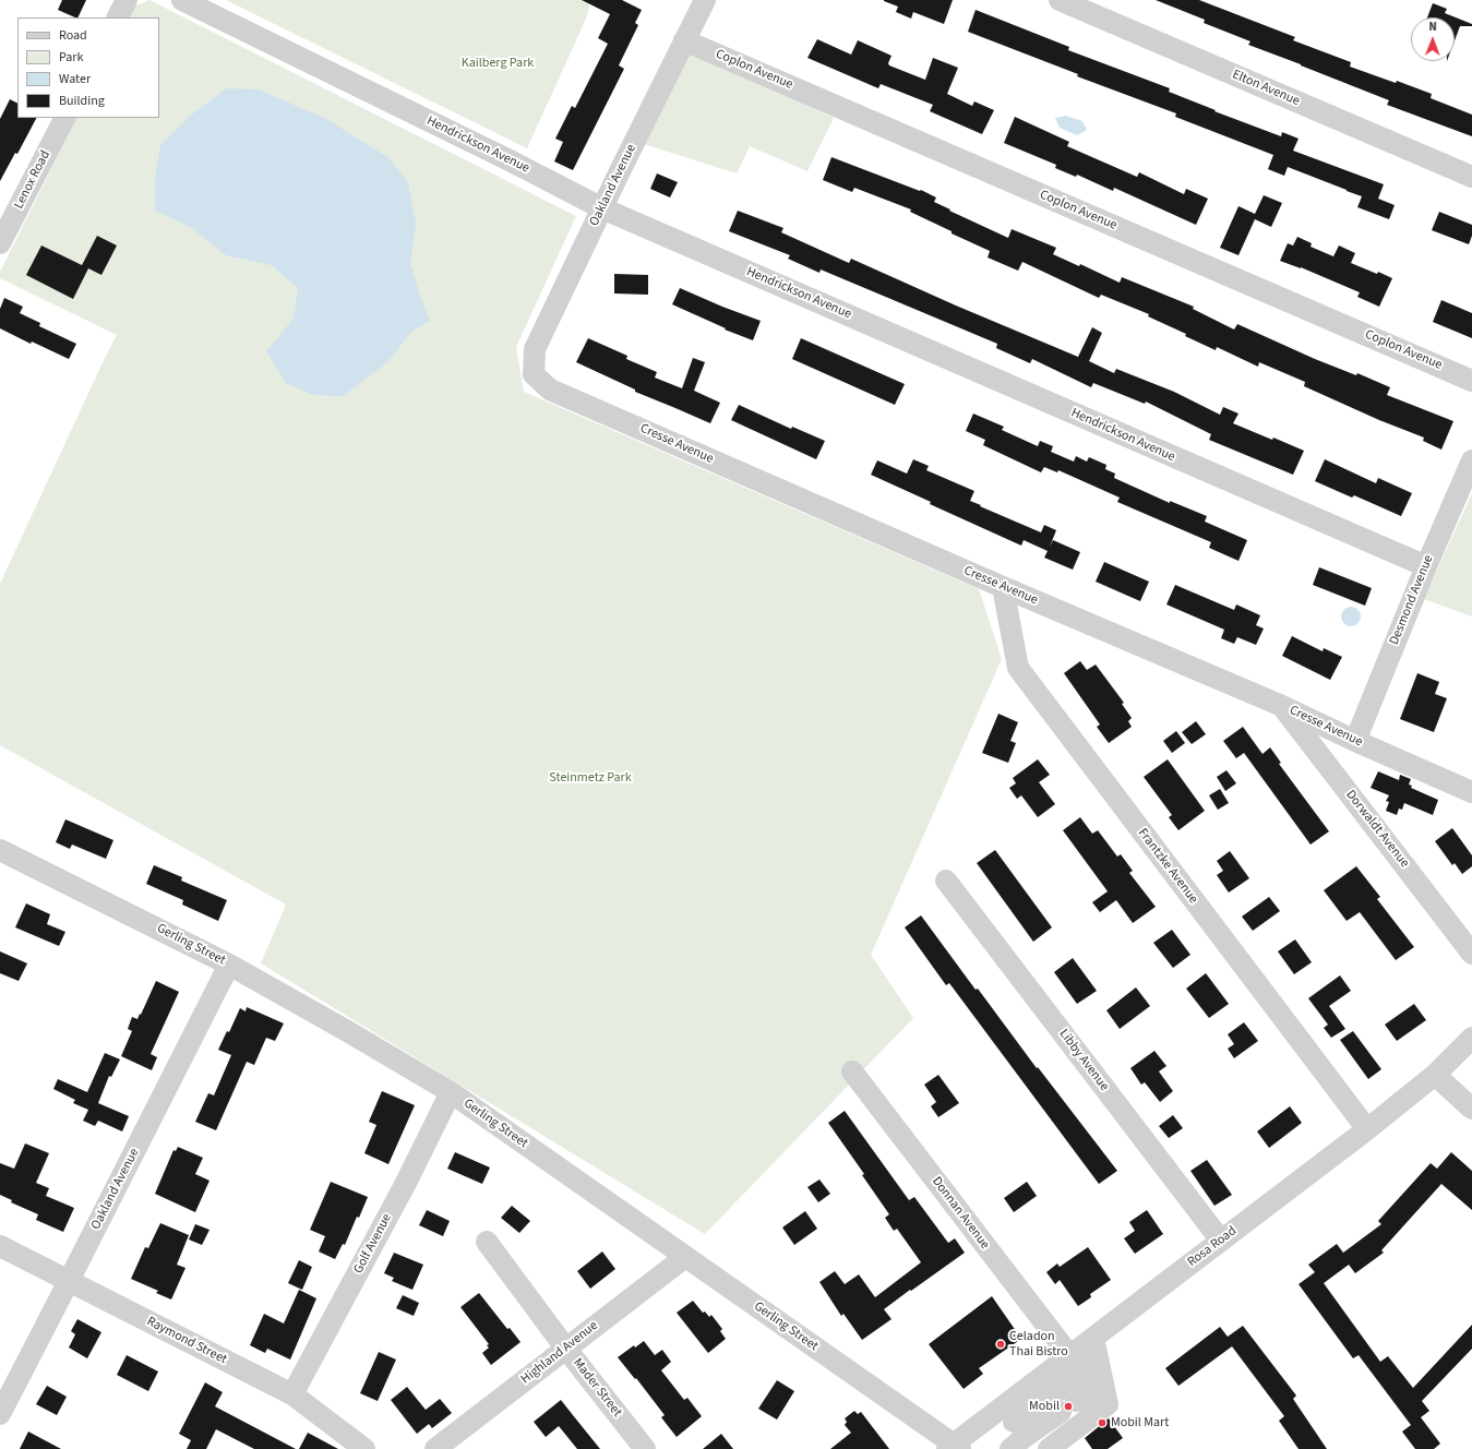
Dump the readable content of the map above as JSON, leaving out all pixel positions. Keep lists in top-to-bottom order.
{
  "streets": {
    "street": [
      "Coplon Avenue",
      "Elton Avenue",
      "Hendrickson Avenue",
      "Lenox Road",
      "Oakland Avenue",
      "Cresse Avenue",
      "Desmond Avenue",
      "Dorwaldt Avenue",
      "Frantzke Avenue",
      "Gerling Street",
      "Libby Avenue",
      "Donnan Avenue",
      "Golf Avenue",
      "Rosa Road",
      "Raymond Street",
      "Highland Avenue",
      "Mader Street"
    ]
  },
  "crossings": [
    ["Coplon Avenue", "Oakland Avenue"],
    ["Hendrickson Avenue", "Oakland Avenue"],
    ["Hendrickson Avenue", "Desmond Avenue"],
    ["Oakland Avenue", "Cresse Avenue"],
    ["Oakland Avenue", "Gerling Street"],
    ["Oakland Avenue", "Raymond Street"],
    ["Cresse Avenue", "Desmond Avenue"],
    ["Cresse Avenue", "Dorwaldt Avenue"],
    ["Cresse Avenue", "Frantzke Avenue"],
    ["Frantzke Avenue", "Rosa Road"],
    ["Gerling Street", "Golf Avenue"],
    ["Gerling Street", "Rosa Road"],
    ["Gerling Street", "Highland Avenue"],
    ["Libby Avenue", "Rosa Road"],
    ["Donnan Avenue", "Rosa Road"],
    ["Golf Avenue", "Raymond Street"],
    ["Highland Avenue", "Mader Street"]
  ],
  "parks": ["Kailberg Park", "Steinmetz Park"],
  "places": ["Celadon Thai Bistro", "Mobil", "Mobil Mart"],
  "legend": [
    "Road",
    "Park",
    "Water",
    "Building"
  ],
  "north": "top"
}
